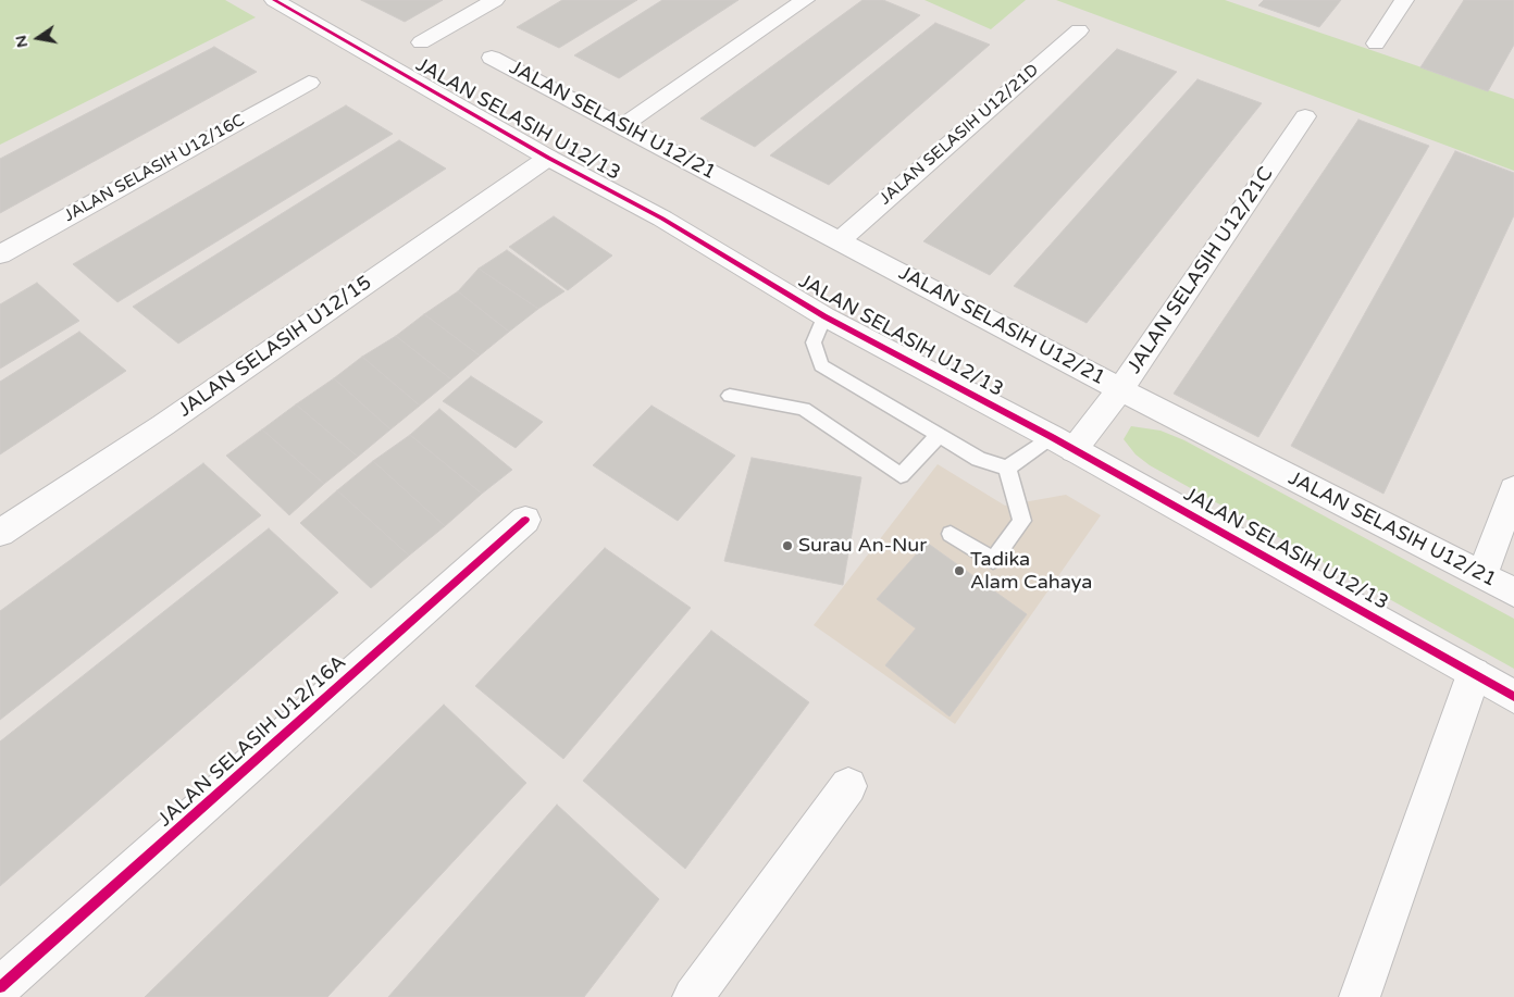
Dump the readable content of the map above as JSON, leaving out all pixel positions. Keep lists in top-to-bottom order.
{
  "streets": {
    "street": [
      "JALAN SELASIH U12/13",
      "JALAN SELASIH U12/21",
      "JALAN SELASIH U12/21D",
      "JALAN SELASIH U12/16C",
      "JALAN SELASIH U12/21C",
      "JALAN SELASIH U12/15",
      "JALAN SELASIH U12/16A"
    ]
  },
  "crossings": [
    ["JALAN SELASIH U12/13", "JALAN SELASIH U12/21C"],
    ["JALAN SELASIH U12/13", "JALAN SELASIH U12/15"],
    ["JALAN SELASIH U12/21", "JALAN SELASIH U12/21D"],
    ["JALAN SELASIH U12/21", "JALAN SELASIH U12/21C"]
  ],
  "places": ["Surau An-Nur", "Tadika Alam Cahaya"],
  "north": "left"
}
